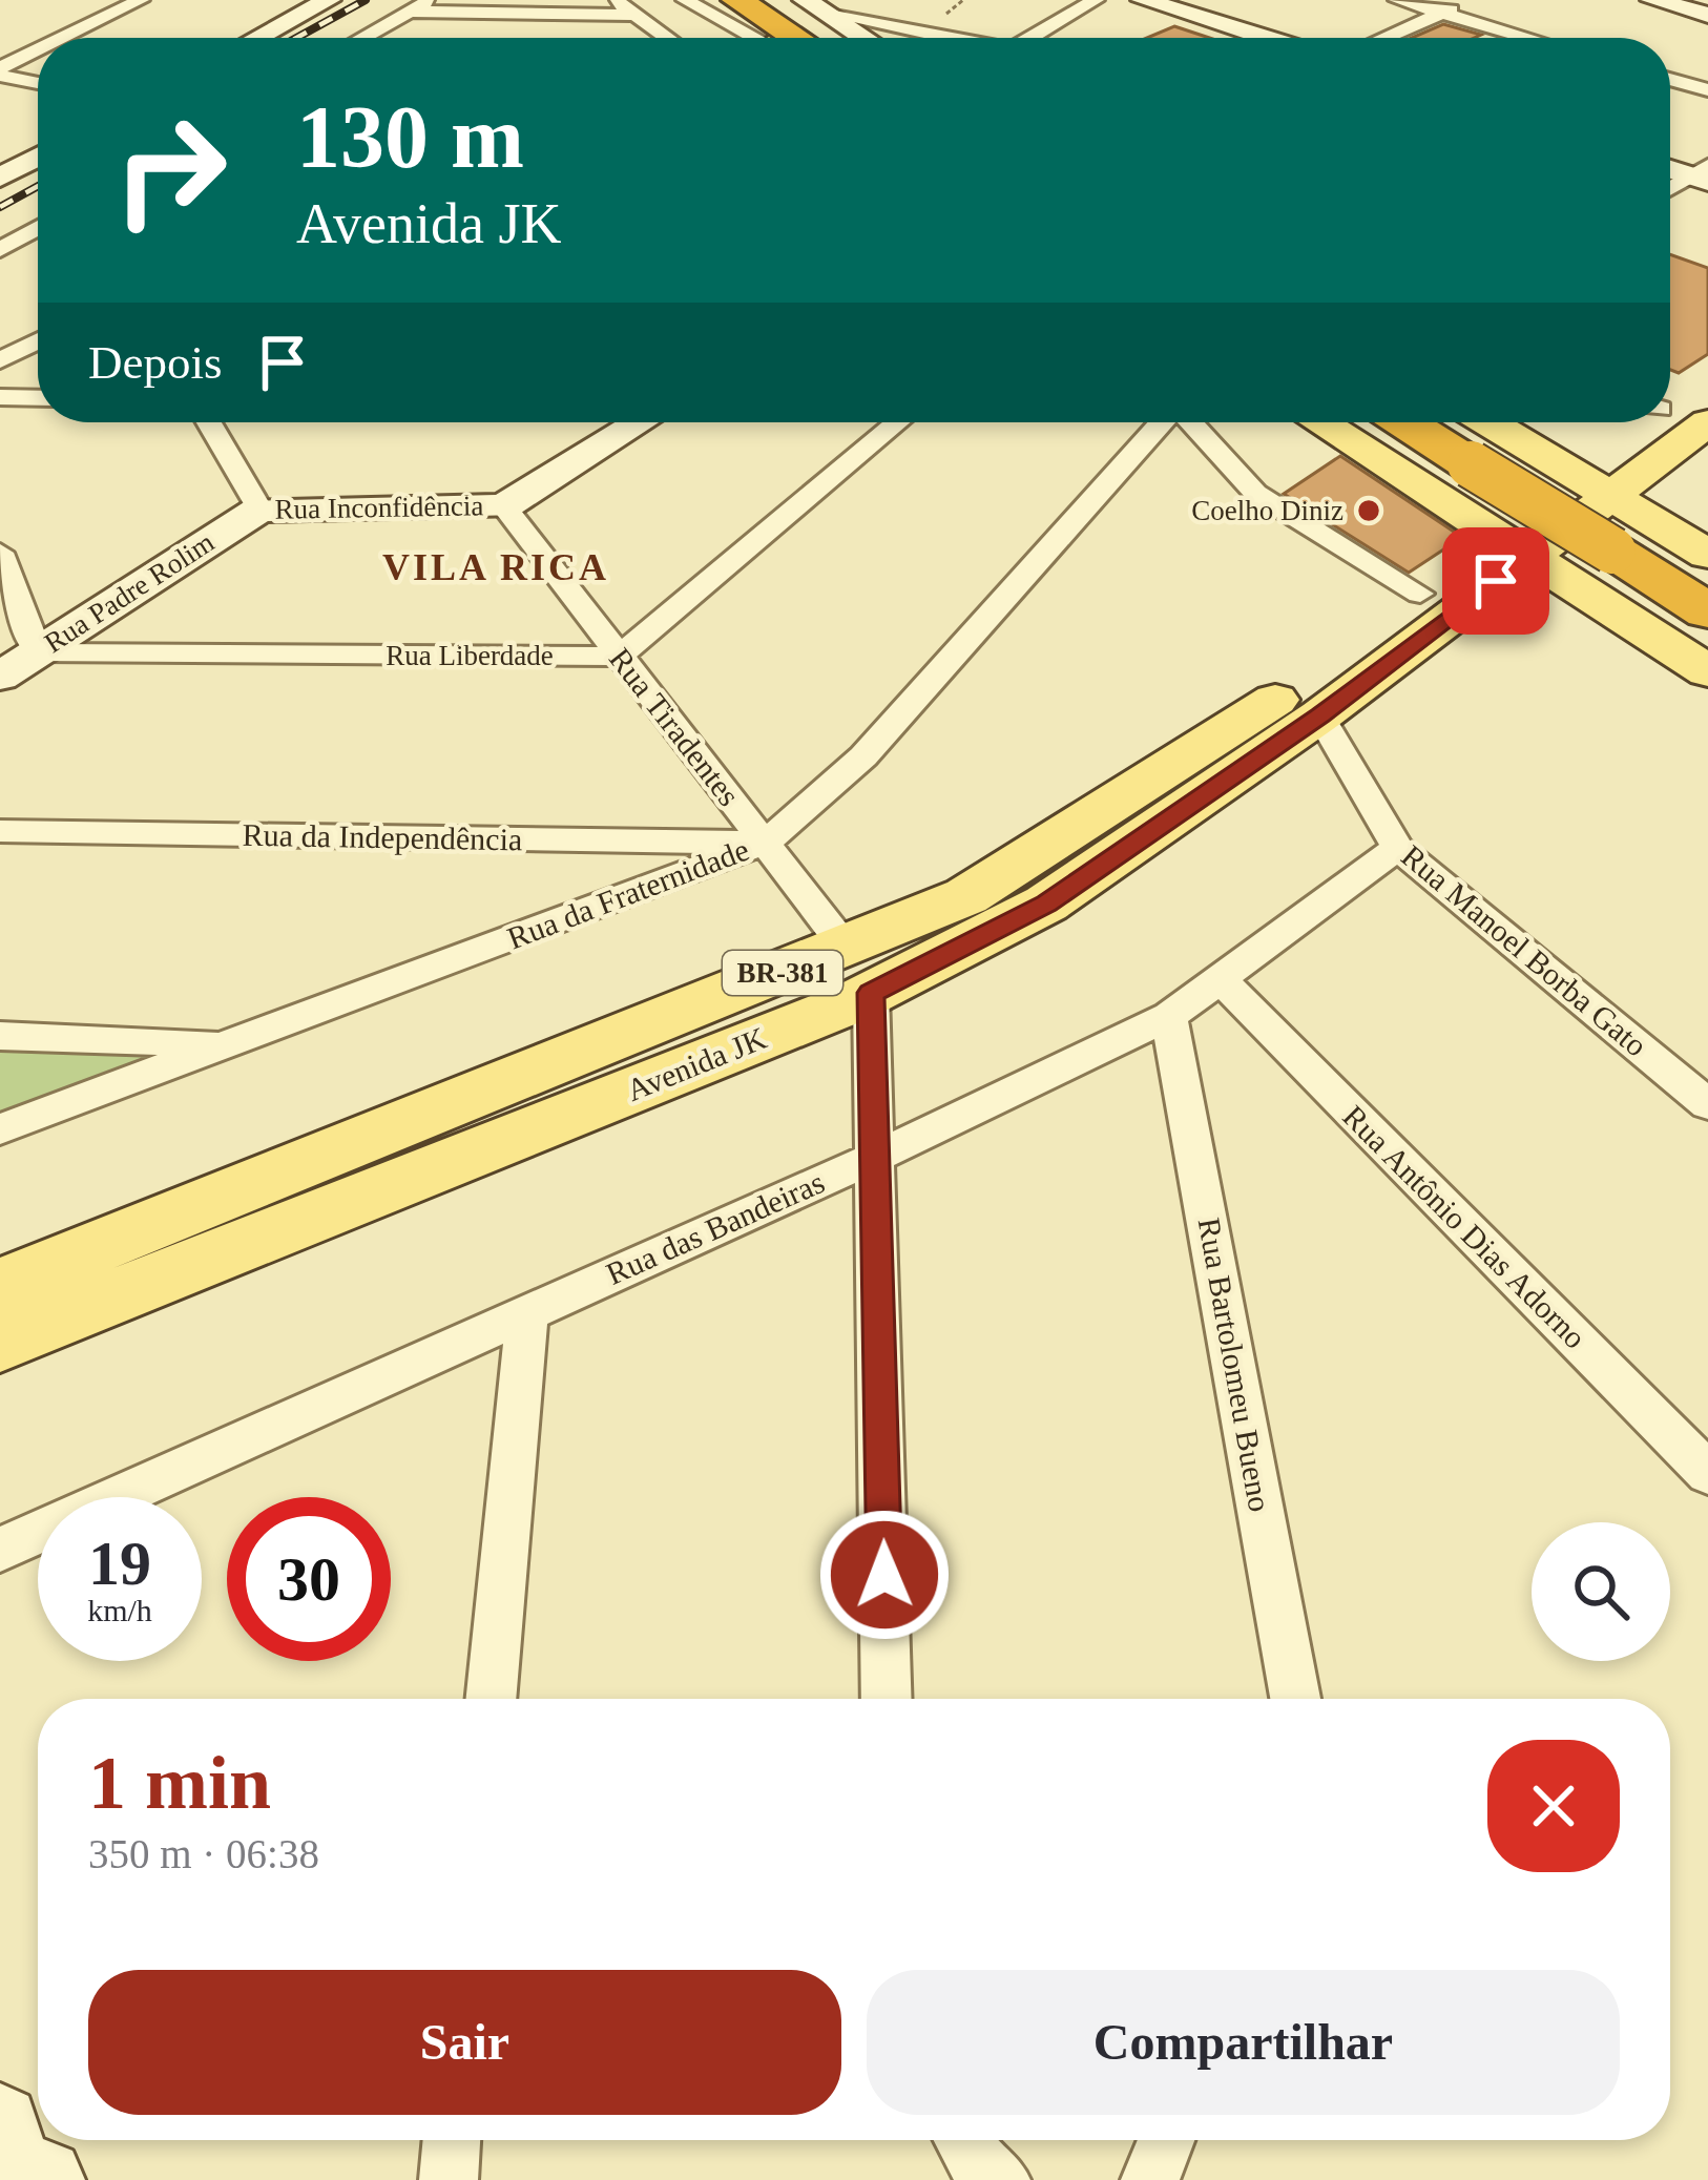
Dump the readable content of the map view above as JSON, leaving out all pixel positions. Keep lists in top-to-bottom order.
{
  "streets": {
    "main road": ["BR-381", "Avenida JK"],
    "street": [
      "Rua Inconfidência",
      "Rua Padre Rolim",
      "Rua Liberdade",
      "Rua Tiradentes",
      "Rua da Independência",
      "Rua da Fraternidade",
      "Rua Manoel Borba Gato",
      "Rua Antônio Dias Adorno",
      "Rua das Bandeiras",
      "Rua Bartolomeu Bueno"
    ]
  },
  "crossings": [
    ["Rua Inconfidência", "Rua Padre Rolim"],
    ["Rua Inconfidência", "Rua Tiradentes"],
    ["Rua Padre Rolim", "Rua Liberdade"],
    ["Rua Liberdade", "Rua Tiradentes"],
    ["Rua Tiradentes", "Rua da Independência"],
    ["Rua Tiradentes", "Rua da Fraternidade"],
    ["Rua Tiradentes", "Avenida JK"],
    ["Rua da Independência", "Rua da Fraternidade"],
    ["Rua Manoel Borba Gato", "Avenida JK"],
    ["Rua Manoel Borba Gato", "Rua das Bandeiras"],
    ["Rua Antônio Dias Adorno", "Rua das Bandeiras"],
    ["Rua das Bandeiras", "Rua Bartolomeu Bueno"]
  ],
  "districts": ["VILA RICA"],
  "places": ["Coelho Diniz"],
  "page": {
    "turn": ["130 m", "Avenida JK"],
    "then": "Depois",
    "speed": "19 km/h",
    "limit": "30",
    "heading": ["1 min", "350 m · 06:38"],
    "buttons": ["Sair", "Compartilhar"]
  }
}
